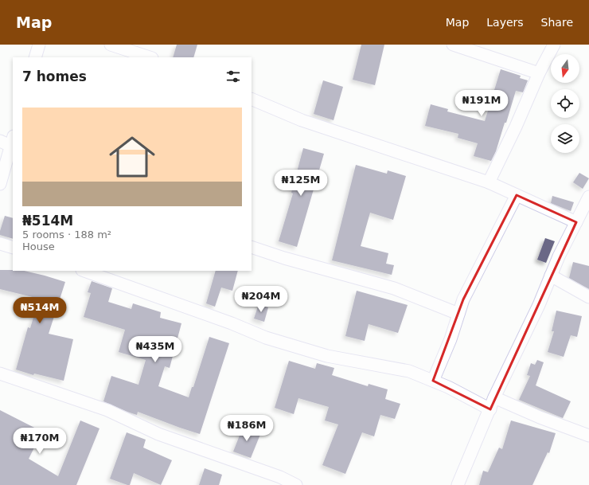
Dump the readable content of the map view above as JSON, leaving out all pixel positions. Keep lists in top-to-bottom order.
{
  "north": "bottom",
  "page": {
    "header": "Map",
    "nav": ["Map", "Layers", "Share"],
    "heading": "7 homes",
    "price": [
      "₦191M",
      "₦125M",
      "₦204M",
      "₦514M",
      "₦435M",
      "₦186M",
      "₦170M"
    ],
    "list": [
      {
        "name": "₦514M",
        "note": "5 rooms · 188 m² · House"
      }
    ]
  }
}
